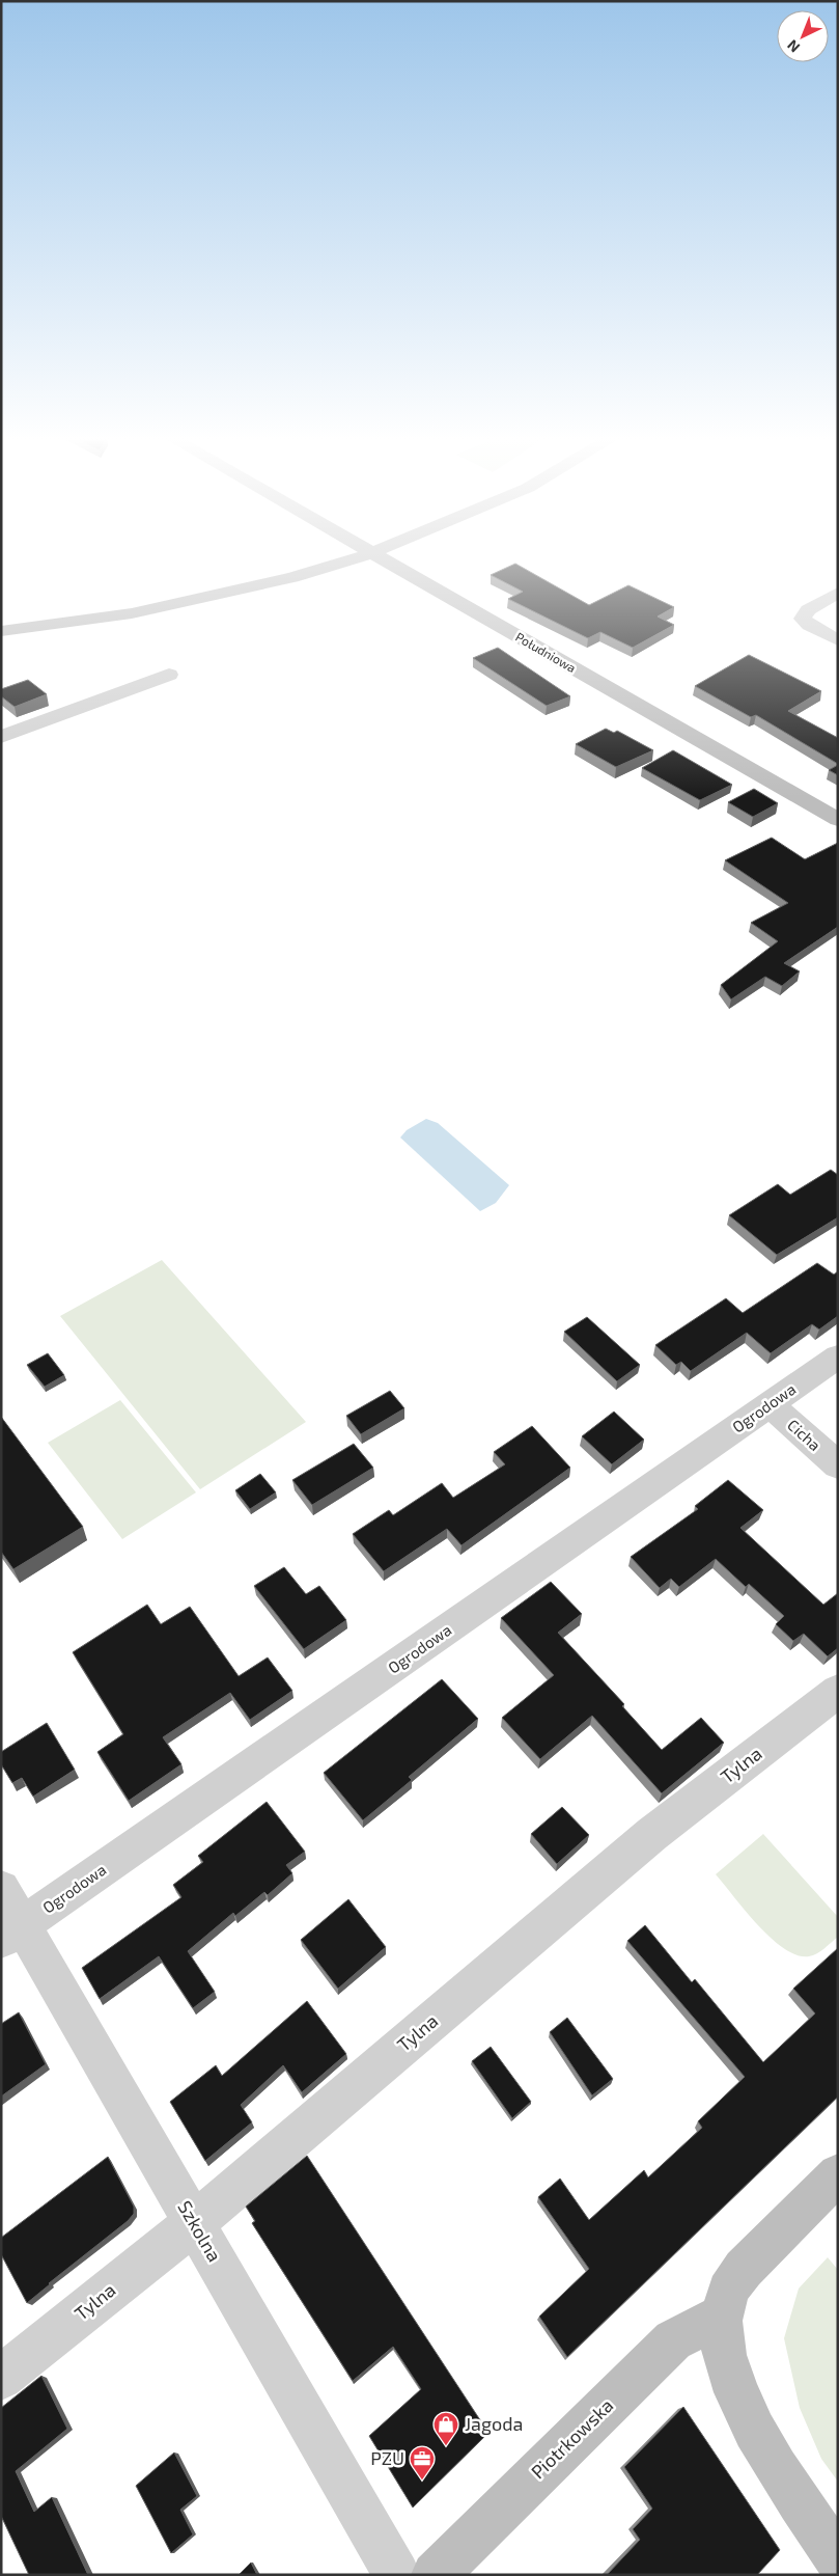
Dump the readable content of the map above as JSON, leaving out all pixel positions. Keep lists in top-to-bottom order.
{
  "streets": {
    "main road": ["Południowa", "Piotrkowska"],
    "street": [
      "Ogrodowa",
      "Cicha",
      "Tylna",
      "Szkolna"
    ]
  },
  "crossings": [
    ["Ogrodowa", "Cicha"],
    ["Ogrodowa", "Szkolna"],
    ["Tylna", "Szkolna"]
  ],
  "places": {
    "shop": ["Jagoda"],
    "office": ["PZU"]
  },
  "north": "bottom left"
}
